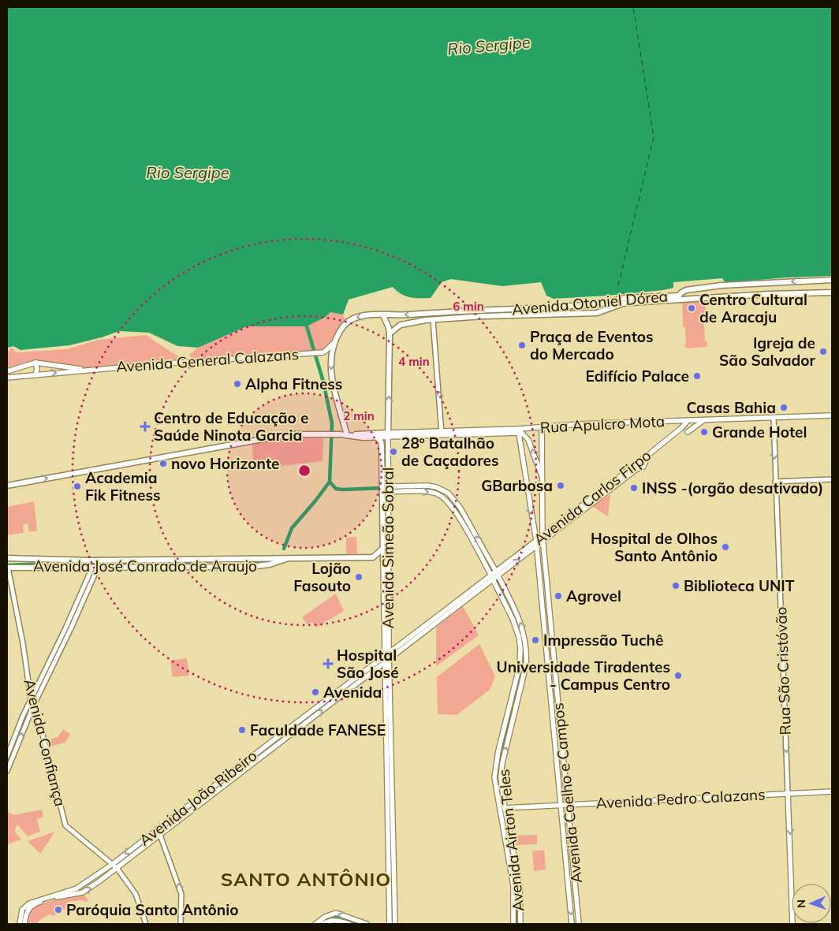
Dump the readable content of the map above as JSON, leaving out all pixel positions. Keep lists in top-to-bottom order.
{
  "streets": {
    "main road": [
      "Avenida Otoniel Dórea",
      "Avenida General Calazans",
      "Rua Apulcro Mota",
      "Avenida Carlos Firpo",
      "Avenida Simeão Sobral",
      "Avenida José Conrado de Araujo",
      "Rua São Cristóvão",
      "Avenida Coelho e Campos",
      "Avenida João Ribeiro",
      "Avenida Pedro Calazans",
      "Avenida Airton Teles"
    ],
    "street": ["Avenida Confiança"]
  },
  "crossings": [
    ["Avenida Otoniel Dórea", "Avenida General Calazans"],
    ["Avenida Otoniel Dórea", "Avenida Simeão Sobral"],
    ["Rua Apulcro Mota", "Avenida Carlos Firpo"],
    ["Rua Apulcro Mota", "Avenida Simeão Sobral"],
    ["Rua Apulcro Mota", "Rua São Cristóvão"],
    ["Rua Apulcro Mota", "Avenida Coelho e Campos"],
    ["Avenida Carlos Firpo", "Avenida Coelho e Campos"],
    ["Avenida Carlos Firpo", "Avenida João Ribeiro"],
    ["Avenida Carlos Firpo", "Avenida Airton Teles"],
    ["Avenida Simeão Sobral", "Avenida José Conrado de Araujo"],
    ["Avenida Simeão Sobral", "Avenida João Ribeiro"],
    ["Avenida Simeão Sobral", "Avenida Airton Teles"],
    ["Avenida José Conrado de Araujo", "Avenida Confiança"],
    ["Rua São Cristóvão", "Avenida Pedro Calazans"],
    ["Avenida Confiança", "Avenida João Ribeiro"],
    ["Avenida Coelho e Campos", "Avenida Pedro Calazans"],
    ["Avenida João Ribeiro", "Avenida Airton Teles"],
    ["Avenida Pedro Calazans", "Avenida Airton Teles"]
  ],
  "one_way": ["Rua São Cristóvão"],
  "districts": ["SANTO ANTÔNIO"],
  "water": ["Rio Sergipe"],
  "places": {
    "other": [
      "Centro Cultural de Aracaju",
      "Praça de Eventos do Mercado",
      "Igreja de São Salvador",
      "Edifício Palace",
      "Alpha Fitness",
      "Casas Bahia",
      "Grande Hotel",
      "28º Batalhão de Caçadores",
      "novo Horizonte",
      "GBarbosa",
      "Academia Fik Fitness",
      "INSS -(orgão desativado)",
      "Hospital de Olhos Santo Antônio",
      "Lojão Fasouto",
      "Biblioteca UNIT",
      "Agrovel",
      "Impressão Tuchê",
      "Universidade Tiradentes - Campus Centro",
      "Avenida",
      "Faculdade FANESE",
      "Paróquia Santo Antônio"
    ],
    "health": ["Centro de Educação e Saúde Ninota Garcia", "Hospital São José"]
  },
  "north": "left",
  "rings": ["6 min", "4 min", "2 min"]
}
